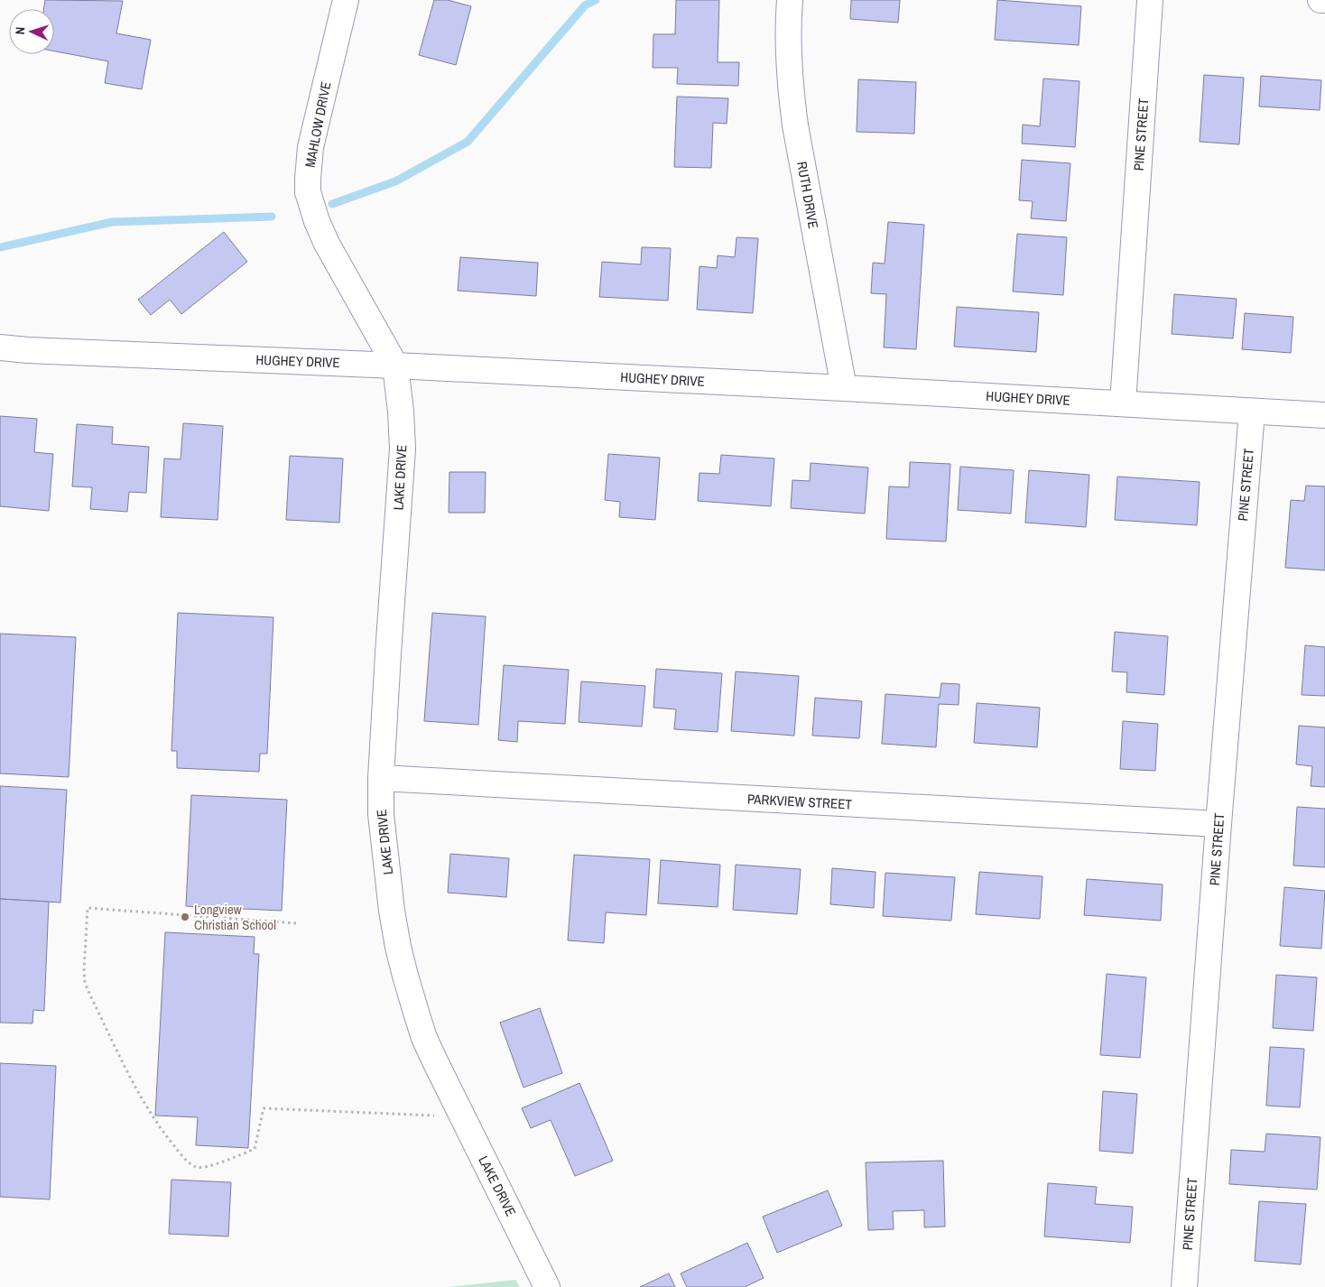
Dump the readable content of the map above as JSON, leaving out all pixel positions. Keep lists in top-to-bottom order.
{
  "streets": {
    "street": [
      "MAHLOW DRIVE",
      "PINE STREET",
      "RUTH DRIVE",
      "HUGHEY DRIVE",
      "LAKE DRIVE",
      "PARKVIEW STREET"
    ]
  },
  "crossings": [
    ["MAHLOW DRIVE", "HUGHEY DRIVE"],
    ["MAHLOW DRIVE", "LAKE DRIVE"],
    ["PINE STREET", "HUGHEY DRIVE"],
    ["PINE STREET", "PARKVIEW STREET"],
    ["RUTH DRIVE", "HUGHEY DRIVE"],
    ["HUGHEY DRIVE", "LAKE DRIVE"],
    ["LAKE DRIVE", "PARKVIEW STREET"]
  ],
  "places": ["Longview Christian School"],
  "north": "left"
}
